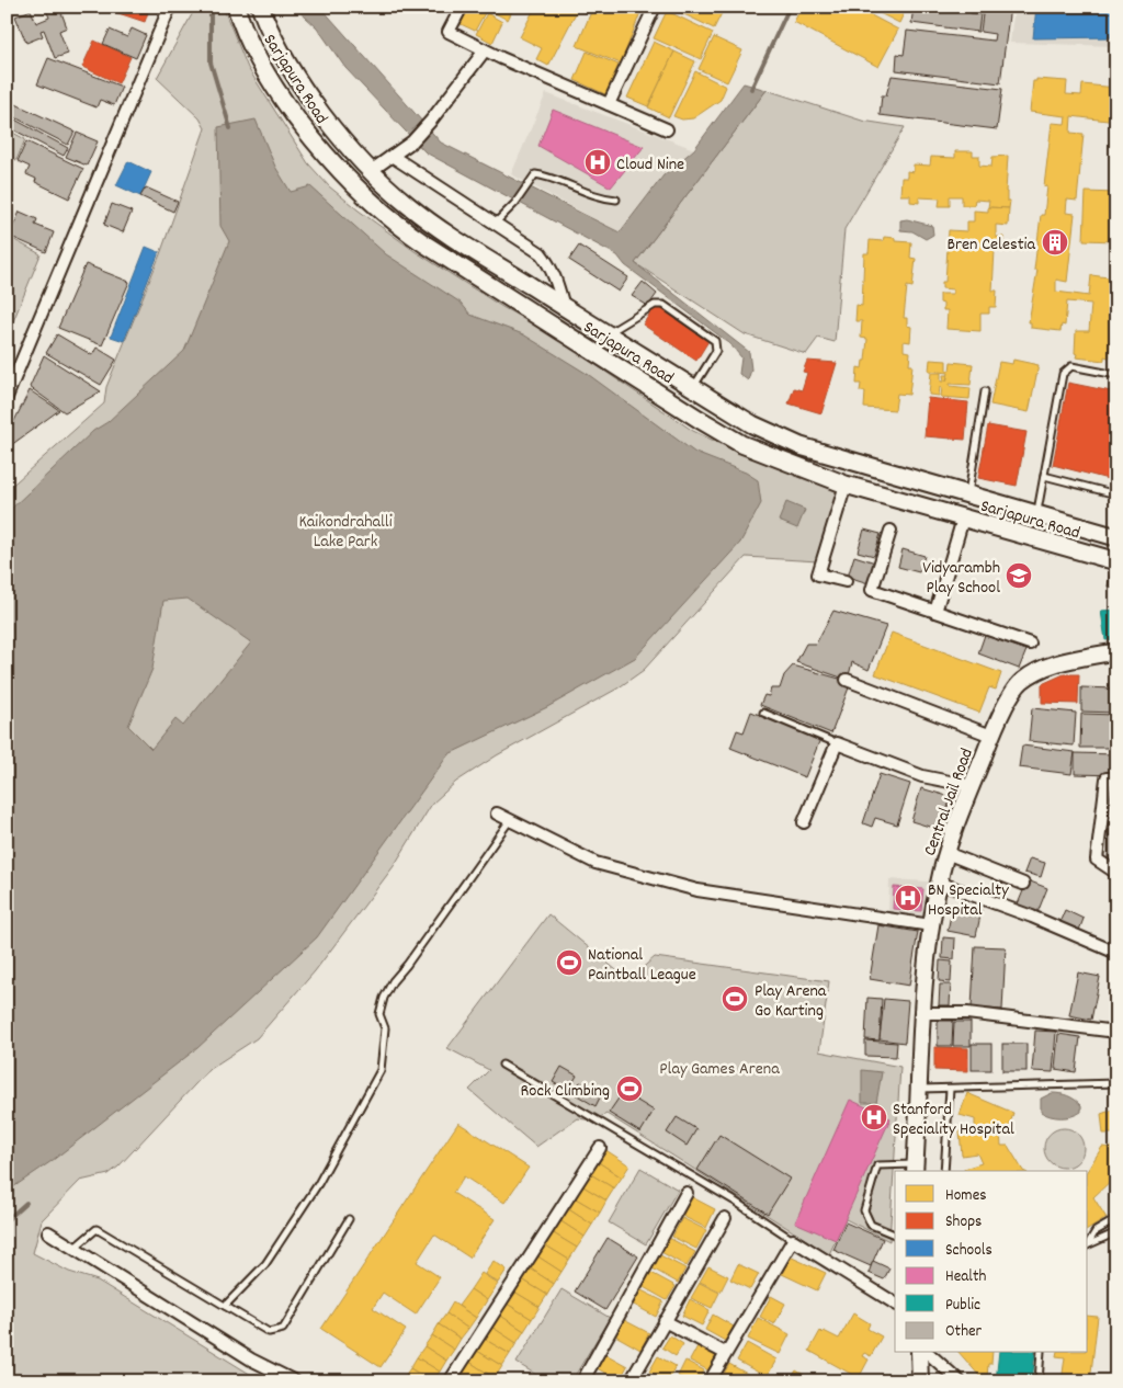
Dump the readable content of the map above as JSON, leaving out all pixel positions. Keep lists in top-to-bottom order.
{
  "streets": {
    "main road": ["Sarjapura Road", "Central Jail Road"]
  },
  "parks": ["Kaikondrahalli Lake Park", "Play Games Arena"],
  "places": {
    "hospital": ["Cloud Nine", "BN Specialty Hospital", "Stanford Speciality Hospital"],
    "building": ["Bren Celestia"],
    "school or university": ["Vidyarambh Play School"],
    "sports": ["National Paintball League", "Play Arena Go Karting", "Rock Climbing"]
  },
  "legend": [
    "Homes",
    "Shops",
    "Schools",
    "Health",
    "Public",
    "Other"
  ]
}
